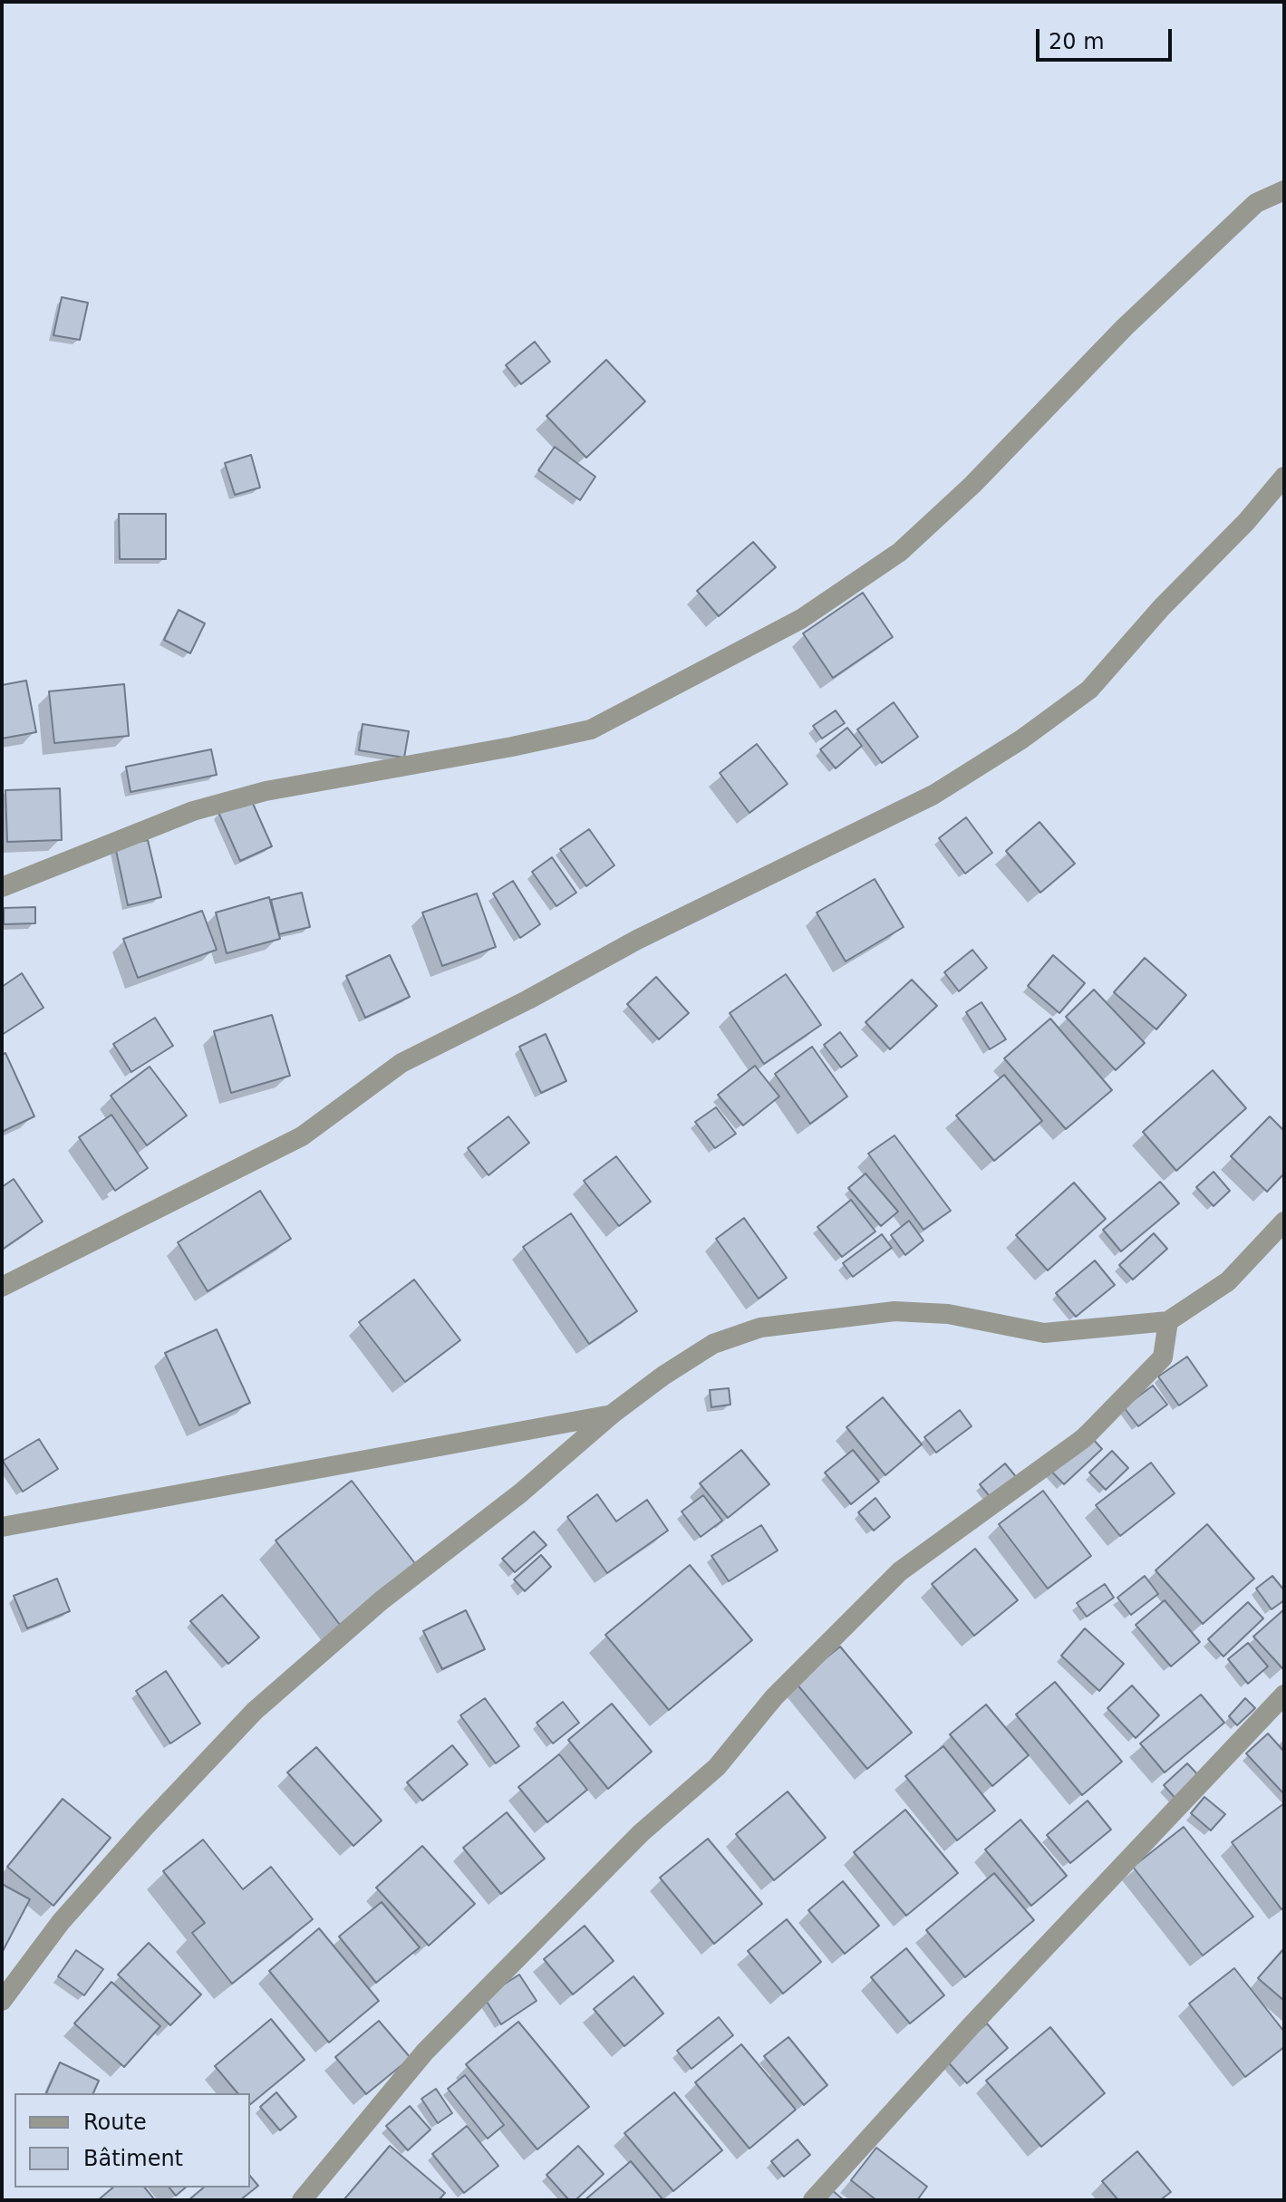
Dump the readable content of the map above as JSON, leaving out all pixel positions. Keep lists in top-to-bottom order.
{
  "legend": ["Route", "Bâtiment"],
  "scale_bar": "20 m"
}
